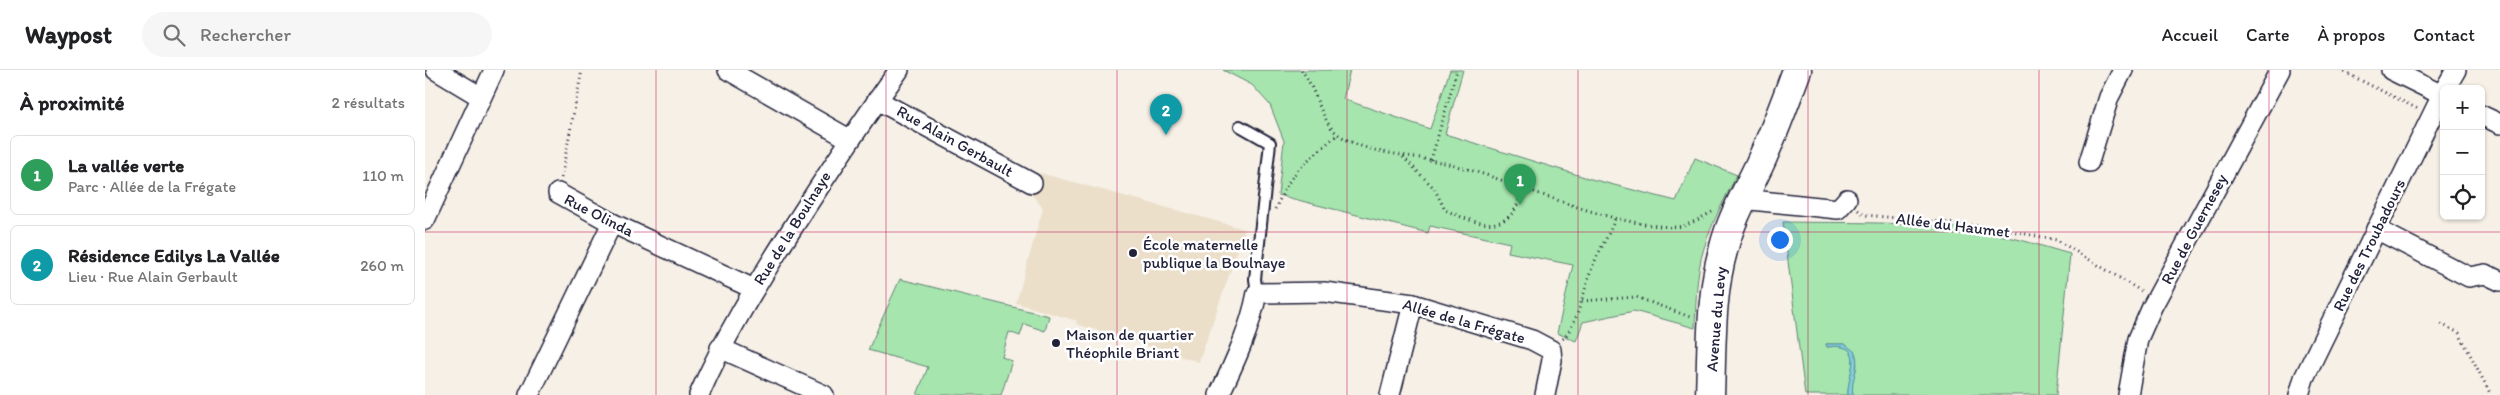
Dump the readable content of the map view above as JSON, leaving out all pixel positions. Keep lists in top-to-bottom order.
{
  "streets": {
    "street": [
      "Rue Alain Gerbault",
      "Rue Olinda",
      "Rue de la Boulnaye",
      "Rue de Guernesey",
      "Rue des Troubadours",
      "Avenue du Levy",
      "Allée de la Frégate"
    ],
    "path": ["Allée du Haumet"]
  },
  "crossings": [
    ["Rue Alain Gerbault", "Rue de la Boulnaye"],
    ["Rue Olinda", "Rue de la Boulnaye"],
    ["Allée du Haumet", "Rue de Guernesey"]
  ],
  "places": ["École maternelle publique la Boulnaye", "Maison de quartier Théophile Briant"],
  "page": {
    "header": "Waypost",
    "search": "Rechercher",
    "nav": [
      "Accueil",
      "Carte",
      "À propos",
      "Contact"
    ],
    "heading": ["À proximité", "2 résultats"],
    "map_buttons": ["+", "−"],
    "pins": ["2", "1"],
    "list": [
      {
        "mark": "1",
        "name": "La vallée verte",
        "note": "Parc · Allée de la Frégate",
        "value": "110 m"
      },
      {
        "mark": "2",
        "name": "Résidence Edilys La Vallée",
        "note": "Lieu · Rue Alain Gerbault",
        "value": "260 m"
      }
    ]
  }
}
